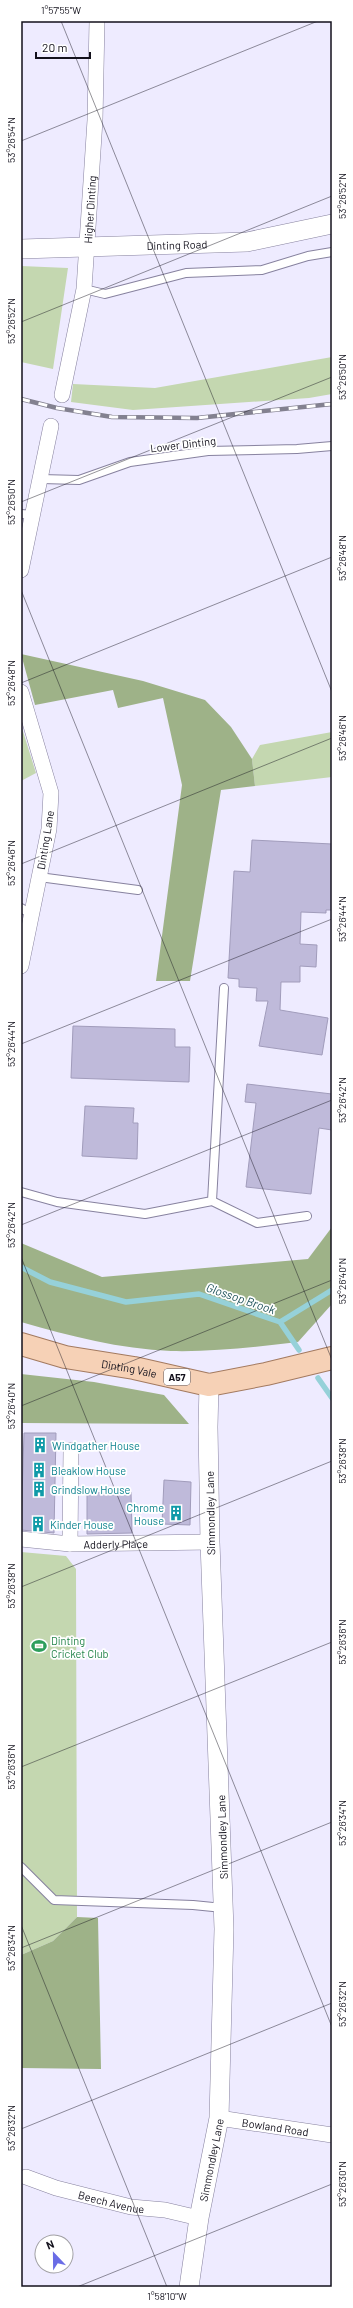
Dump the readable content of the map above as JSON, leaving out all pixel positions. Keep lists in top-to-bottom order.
{
  "streets": {
    "main road": ["Dinting Vale", "A57"],
    "street": [
      "Higher Dinting",
      "Dinting Road",
      "Dinting Lane",
      "Simmondley Lane",
      "Adderly Place",
      "Bowland Road",
      "Beech Avenue"
    ],
    "lane": ["Lower Dinting"]
  },
  "crossings": [
    ["Higher Dinting", "Dinting Road"],
    ["Dinting Vale", "Simmondley Lane"],
    ["Simmondley Lane", "Adderly Place"],
    ["Simmondley Lane", "Bowland Road"],
    ["Simmondley Lane", "Beech Avenue"]
  ],
  "water": ["Glossop Brook"],
  "places": {
    "building": [
      "Windgather House",
      "Bleaklow House",
      "Grindslow House",
      "Chrome House",
      "Kinder House"
    ],
    "sports": ["Dinting Cricket Club"]
  },
  "scale_bar": "20 m",
  "north": "top",
  "coordinates": [
    "1°57'55\"W",
    "53°26'54\"N",
    "53°26'52\"N",
    "53°26'50\"N",
    "53°26'48\"N",
    "53°26'46\"N",
    "53°26'44\"N",
    "53°26'42\"N",
    "53°26'40\"N",
    "53°26'38\"N",
    "53°26'36\"N",
    "53°26'34\"N",
    "53°26'32\"N",
    "53°26'30\"N",
    "1°58'10\"W"
  ]
}
